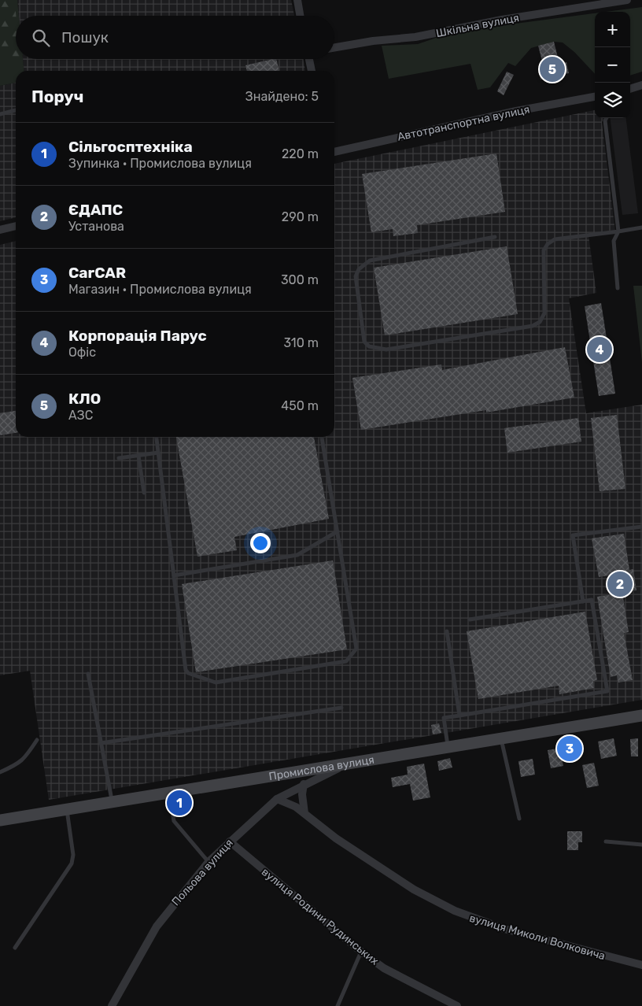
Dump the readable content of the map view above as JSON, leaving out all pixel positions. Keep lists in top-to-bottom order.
{
  "streets": {
    "street": [
      "Шкільна вулиця",
      "Автотранспортна вулиця",
      "Промислова вулиця",
      "Польова вулиця",
      "вулиця Родини Рудинських",
      "вулиця Миколи Волковича"
    ]
  },
  "crossings": [
    ["Промислова вулиця", "Польова вулиця"],
    ["Польова вулиця", "вулиця Родини Рудинських"],
    ["Польова вулиця", "вулиця Миколи Волковича"]
  ],
  "page": {
    "map_buttons": ["+", "−"],
    "search": "Пошук",
    "pins": [
      "5",
      "4",
      "2",
      "3",
      "1"
    ],
    "heading": ["Поруч", "Знайдено: 5"],
    "list": [
      {
        "mark": "1",
        "name": "Сільгосптехніка",
        "note": "Зупинка · Промислова вулиця",
        "value": "220 m"
      },
      {
        "mark": "2",
        "name": "ЄДАПС",
        "note": "Установа",
        "value": "290 m"
      },
      {
        "mark": "3",
        "name": "CarCAR",
        "note": "Магазин · Промислова вулиця",
        "value": "300 m"
      },
      {
        "mark": "4",
        "name": "Корпорація Парус",
        "note": "Офіс",
        "value": "310 m"
      },
      {
        "mark": "5",
        "name": "КЛО",
        "note": "АЗС",
        "value": "450 m"
      }
    ]
  }
}
